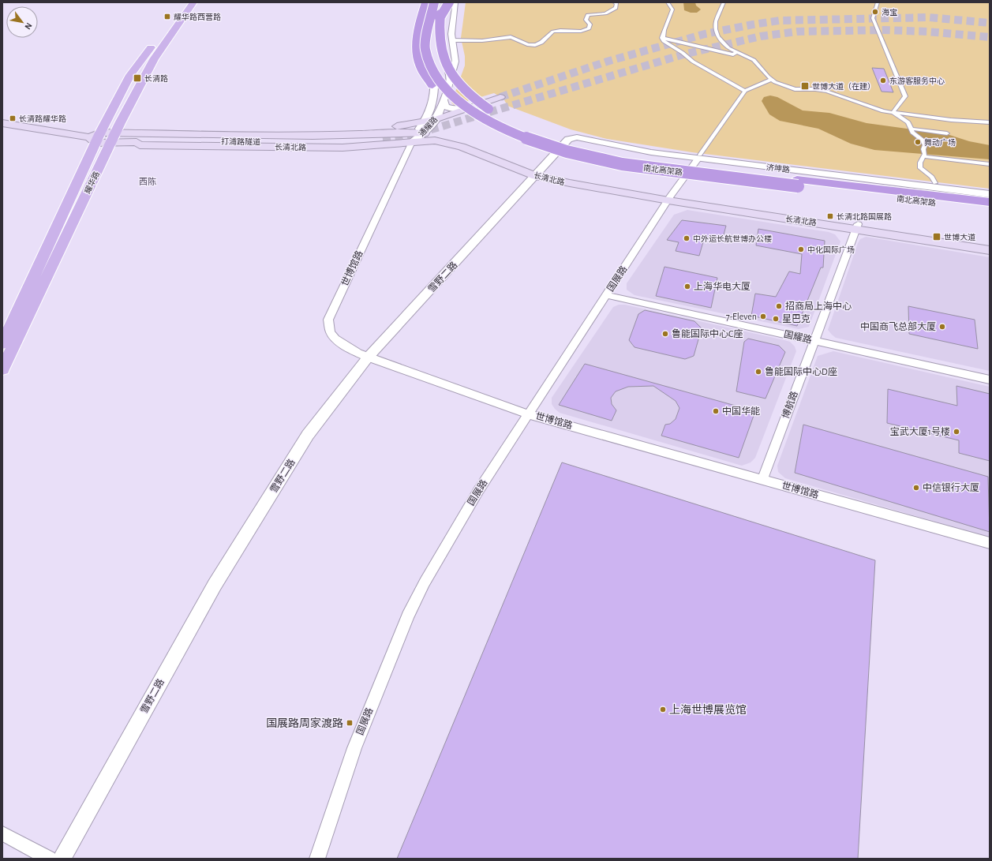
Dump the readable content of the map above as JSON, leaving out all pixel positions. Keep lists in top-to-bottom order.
{
  "streets": {
    "highway": ["南北高架路"],
    "main road": ["打浦路隧道", "长清北路", "耀华路"],
    "street": [
      "通耀路",
      "济坤路",
      "世博馆路",
      "雪野二路",
      "国展路",
      "国耀路",
      "博航路"
    ]
  },
  "crossings": [
    ["通耀路", "长清北路"],
    ["通耀路", "世博馆路"],
    ["打浦路隧道", "长清北路"],
    ["长清北路", "耀华路"],
    ["长清北路", "世博馆路"],
    ["长清北路", "雪野二路"],
    ["长清北路", "国展路"],
    ["长清北路", "博航路"],
    ["济坤路", "雪野二路"],
    ["济坤路", "国展路"],
    ["世博馆路", "雪野二路"],
    ["世博馆路", "国展路"],
    ["世博馆路", "博航路"],
    ["国展路", "国耀路"],
    ["国耀路", "博航路"]
  ],
  "districts": ["西陈"],
  "places": {
    "other": [
      "海宝",
      "东游客服务中心",
      "舞动广场",
      "中外运长航世博办公楼",
      "中化国际广场",
      "上海华电大厦",
      "招商局上海中心",
      "7-Eleven",
      "星巴克",
      "中国商飞总部大厦",
      "鲁能国际中心C座",
      "鲁能国际中心D座",
      "中国华能",
      "宝武大厦1号楼",
      "中信银行大厦",
      "上海世博展览馆"
    ],
    "transit": [
      "耀华路西营路",
      "长清路",
      "世博大道（在建）",
      "长清路耀华路",
      "长清北路国展路",
      "世博大道",
      "国展路周家渡路"
    ]
  },
  "north": "bottom right"
}
